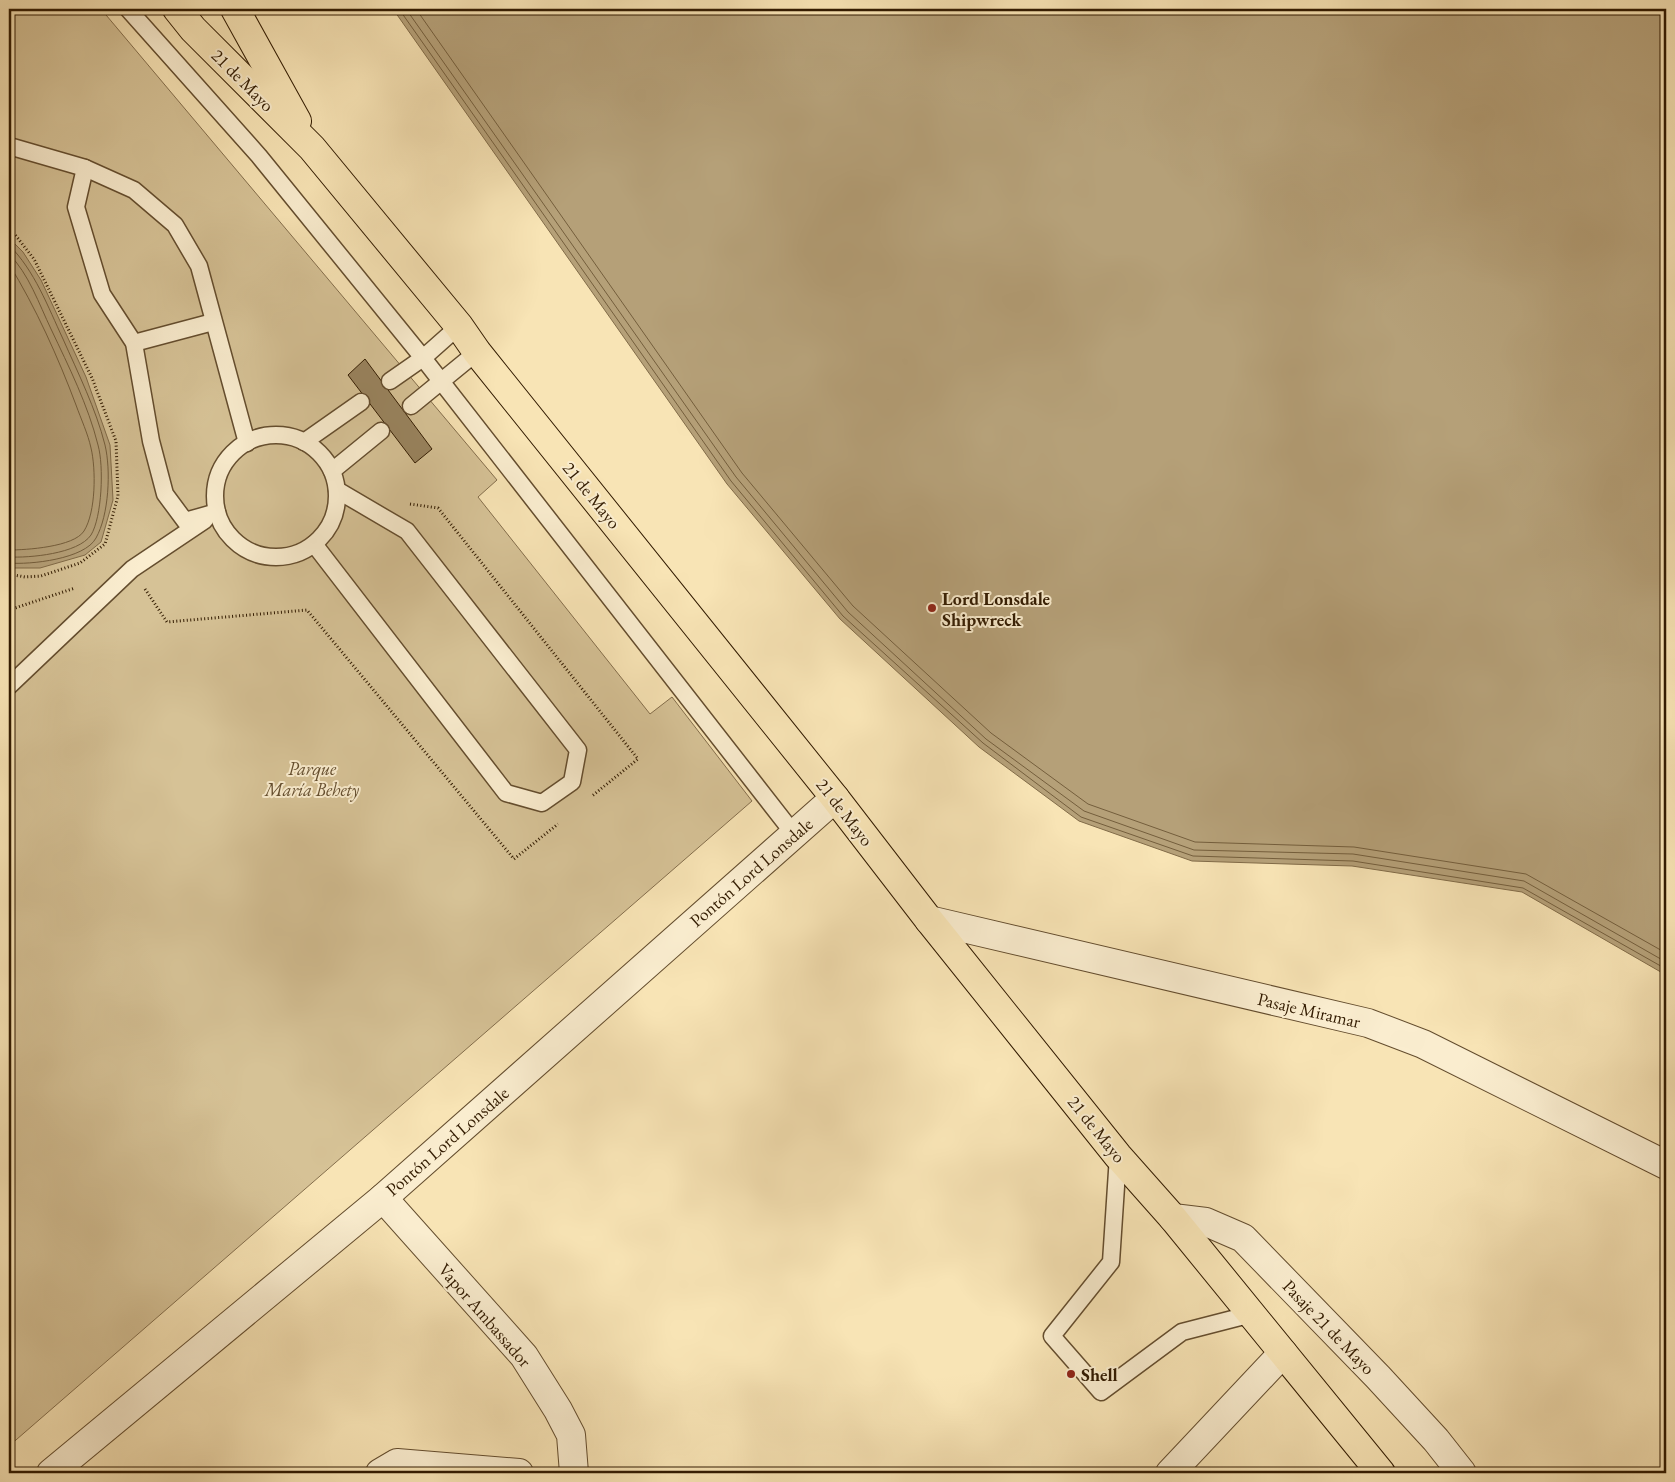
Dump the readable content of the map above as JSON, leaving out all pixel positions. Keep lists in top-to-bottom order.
{
  "streets": {
    "main road": ["21 de Mayo"],
    "street": [
      "Pontón Lord Lonsdale",
      "Pasaje Miramar",
      "Vapor Ambassador",
      "Pasaje 21 de Mayo"
    ]
  },
  "crossings": [
    ["21 de Mayo", "Pontón Lord Lonsdale"],
    ["21 de Mayo", "Pasaje Miramar"],
    ["21 de Mayo", "Pasaje 21 de Mayo"],
    ["Pontón Lord Lonsdale", "Vapor Ambassador"]
  ],
  "parks": ["Parque María Behety"],
  "places": ["Lord Lonsdale Shipwreck", "Shell"]
}
